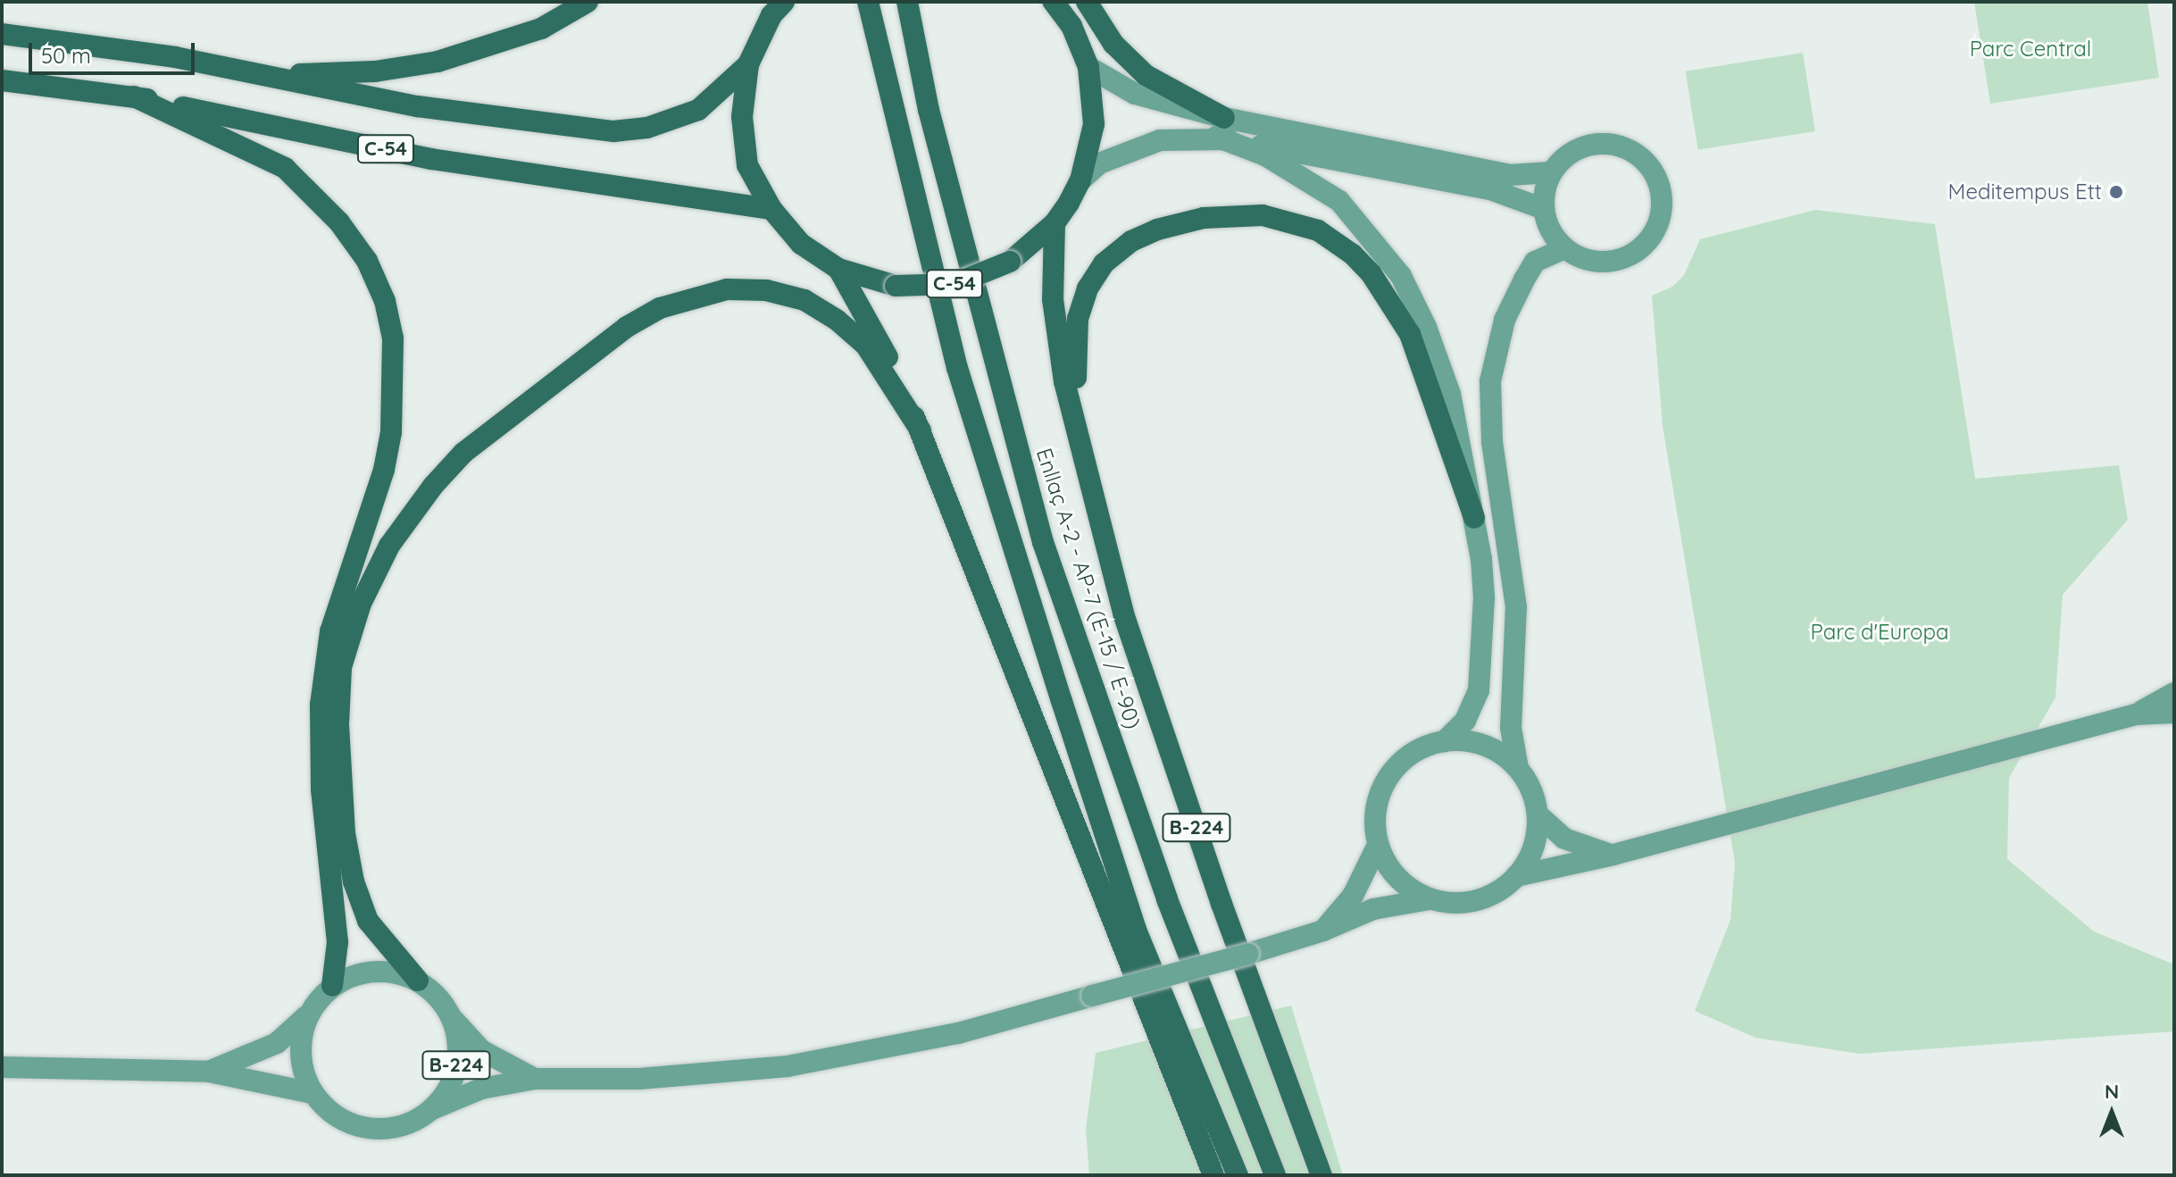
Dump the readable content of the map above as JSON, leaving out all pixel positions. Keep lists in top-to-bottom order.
{
  "streets": {
    "highway": ["C-54", "Enllaç A-2 - AP-7 (E-15 / E-90)", "B-224"]
  },
  "parks": ["Parc Central", "Parc d'Europa"],
  "places": ["Meditempus Ett"],
  "scale_bar": "50 m",
  "north": "top"
}
